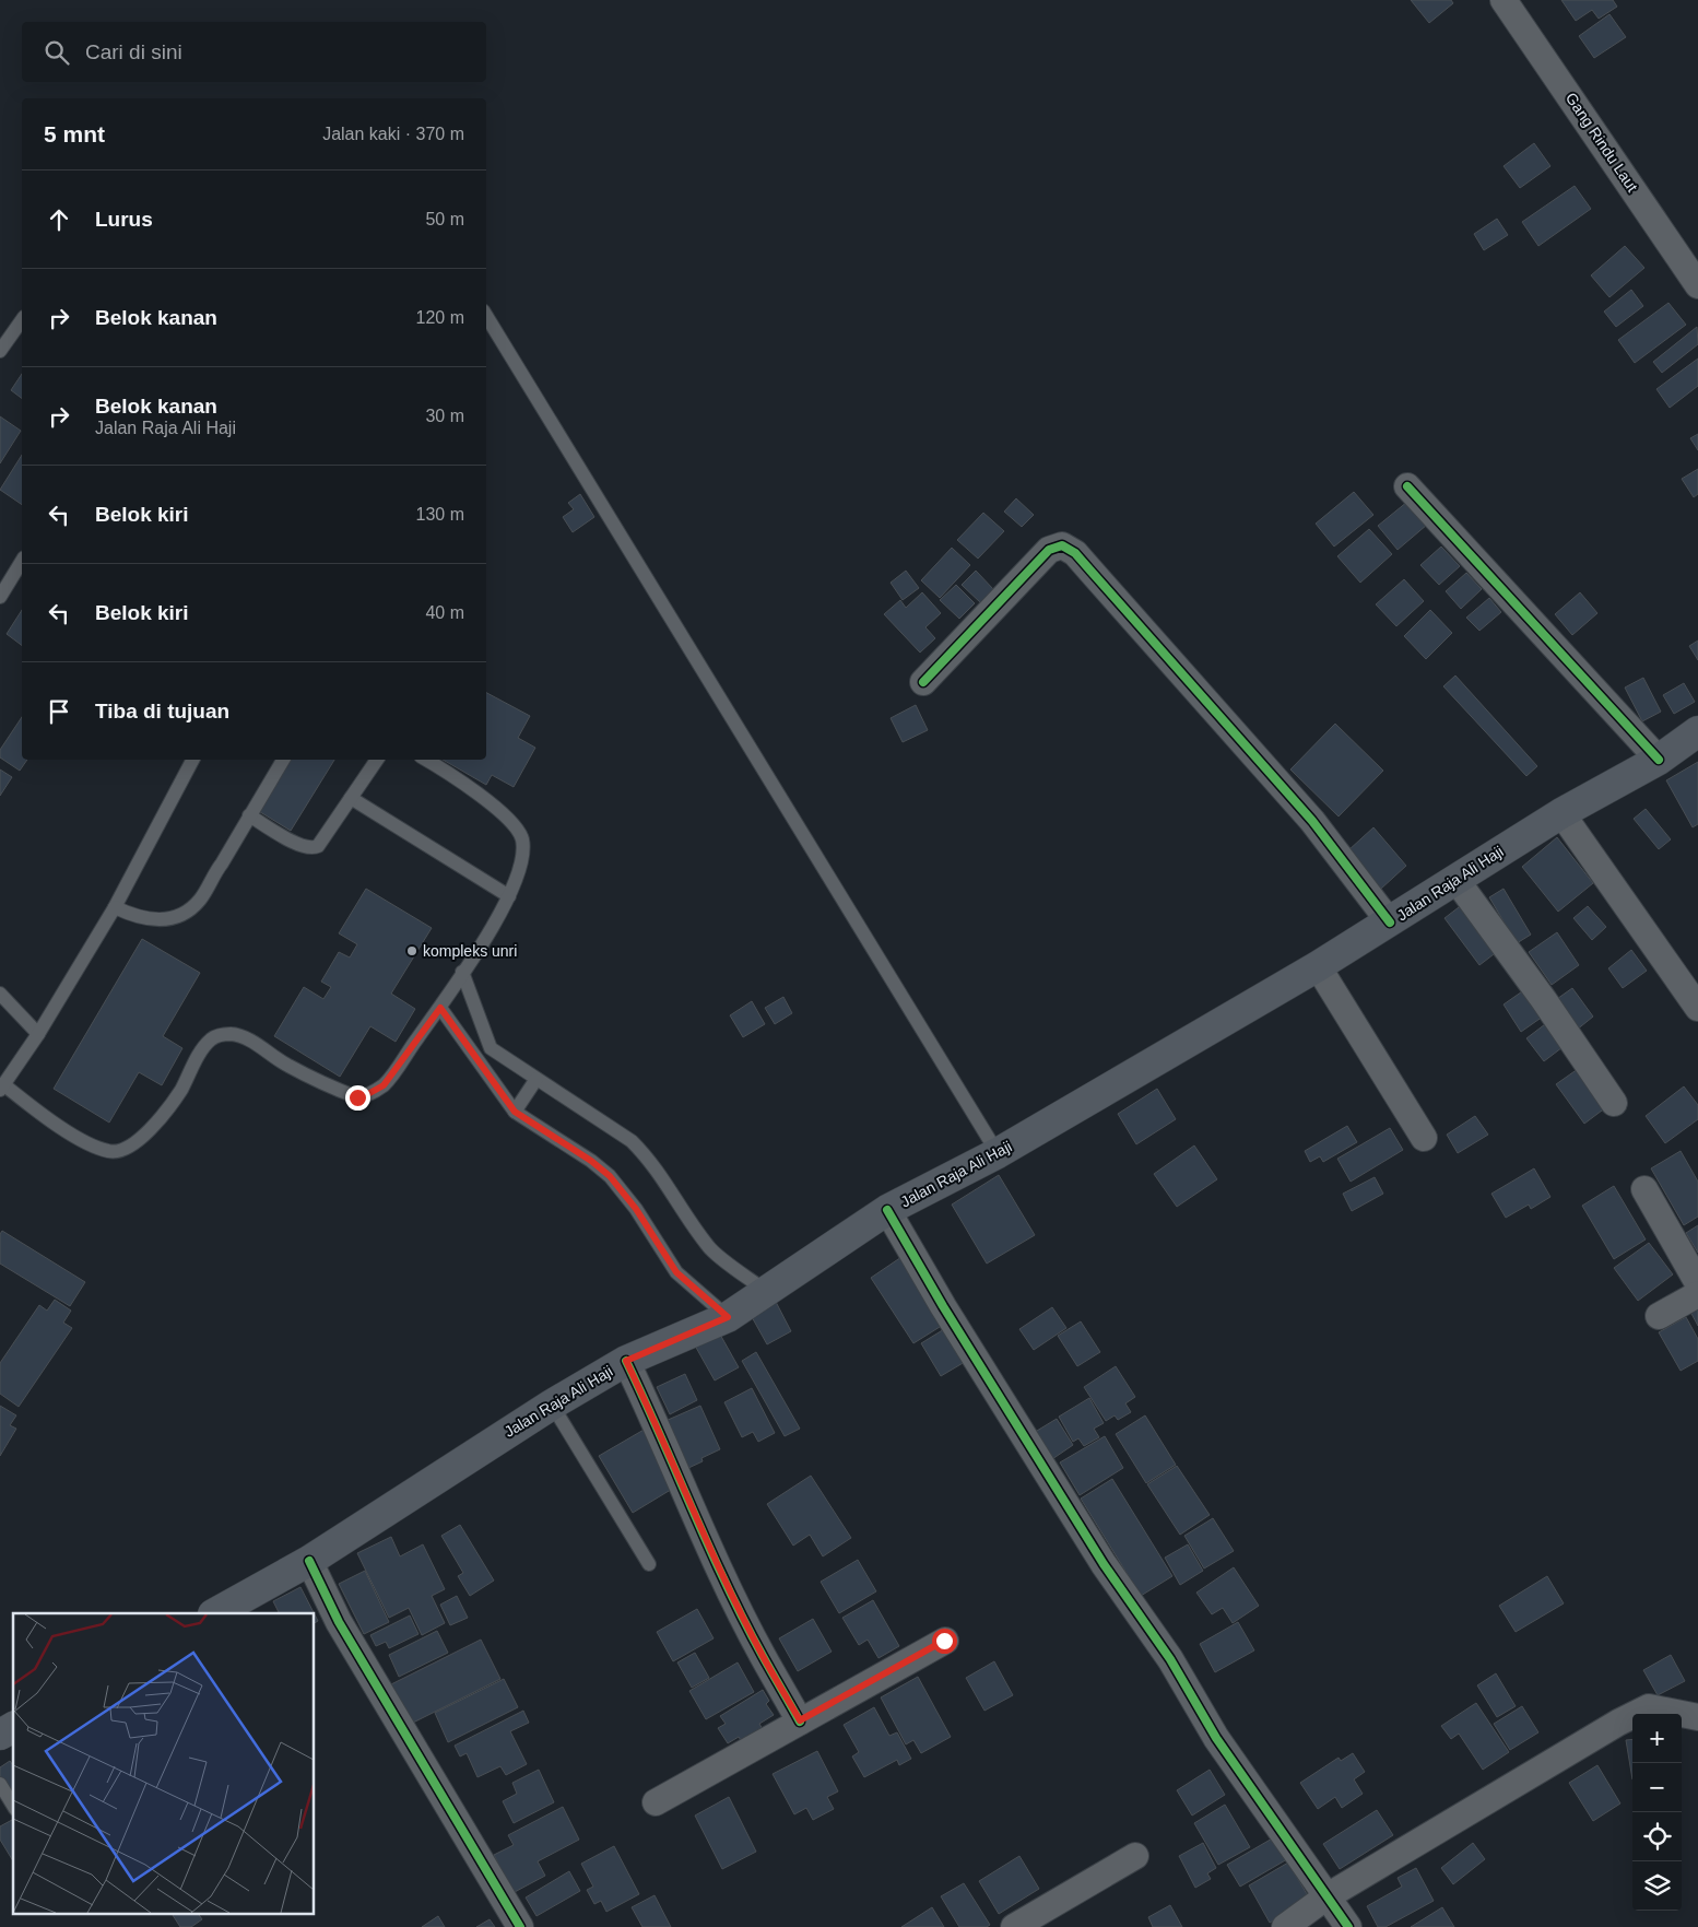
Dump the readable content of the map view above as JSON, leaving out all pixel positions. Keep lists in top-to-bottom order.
{
  "streets": {
    "main road": ["Jalan Raja Ali Haji"],
    "street": ["Gang Rindu Laut"]
  },
  "places": ["kompleks unri"],
  "page": {
    "search": "Cari di sini",
    "heading": ["5 mnt", "Jalan kaki · 370 m"],
    "list": [
      ["Lurus", "50 m"],
      ["Belok kanan", "120 m"],
      ["Belok kanan", "Jalan Raja Ali Haji", "30 m"],
      ["Belok kiri", "130 m"],
      ["Belok kiri", "40 m"],
      "Tiba di tujuan"
    ],
    "map_buttons": ["+", "−"]
  }
}
